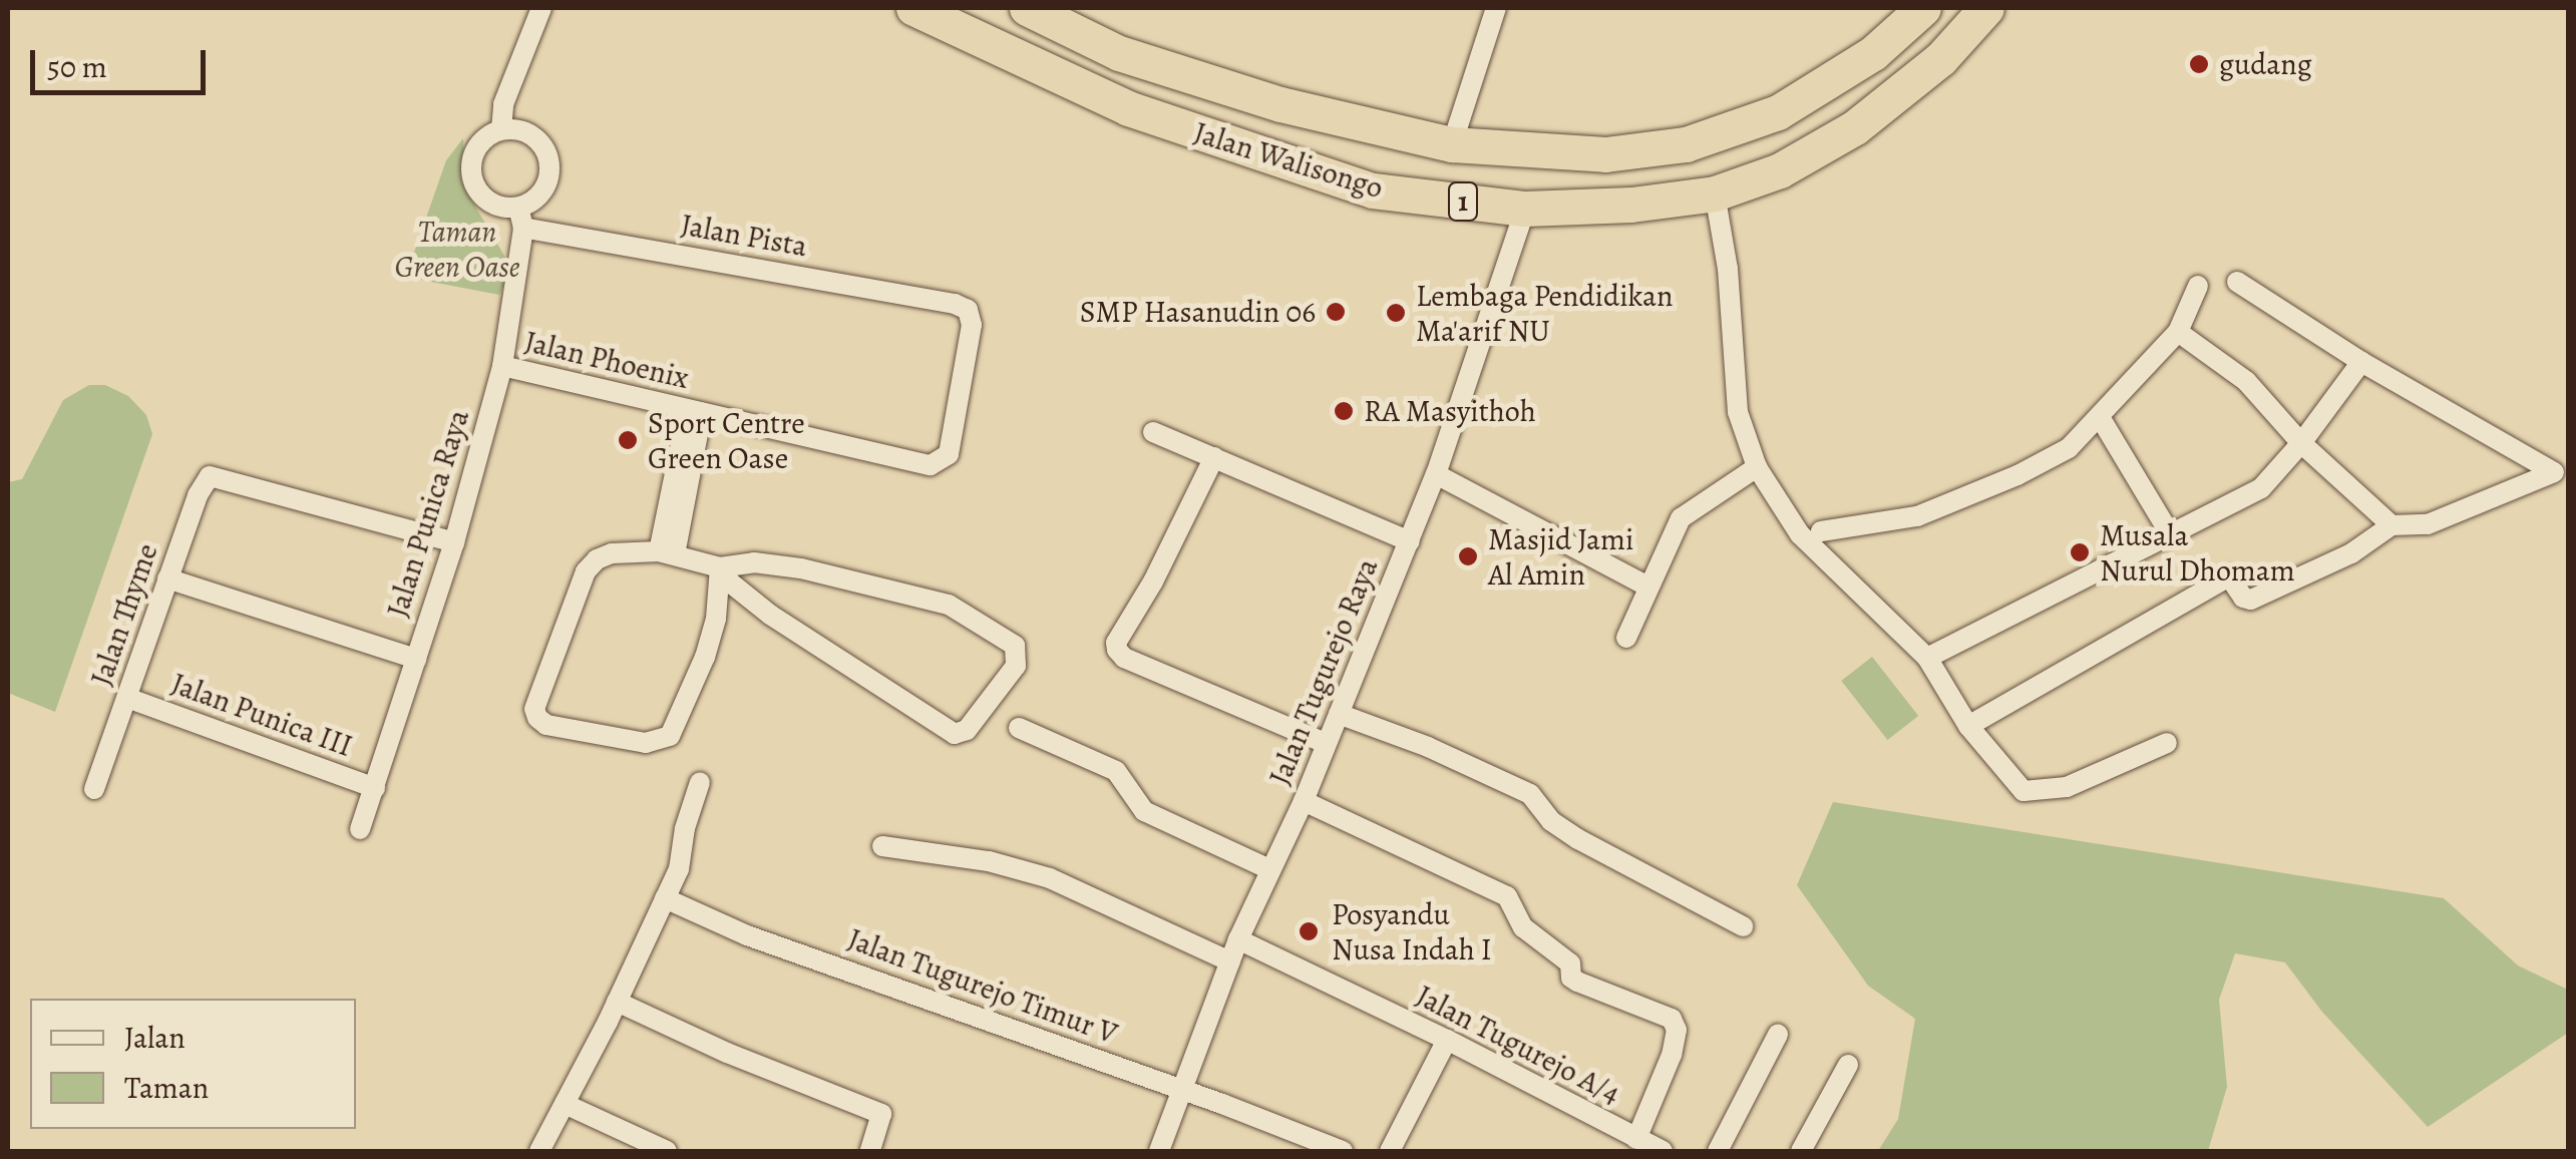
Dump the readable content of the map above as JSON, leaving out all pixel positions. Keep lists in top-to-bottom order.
{
  "streets": {
    "highway": ["Jalan Walisongo", "1"],
    "street": [
      "Jalan Pista",
      "Jalan Phoenix",
      "Jalan Punica Raya",
      "Jalan Thyme",
      "Jalan Tugurejo Raya",
      "Jalan Punica III",
      "Jalan Tugurejo Timur V",
      "Jalan Tugurejo A/4"
    ]
  },
  "crossings": [
    ["Jalan Walisongo", "Jalan Tugurejo Raya"],
    ["Jalan Pista", "Jalan Phoenix"],
    ["Jalan Pista", "Jalan Punica Raya"],
    ["Jalan Phoenix", "Jalan Punica Raya"],
    ["Jalan Punica Raya", "Jalan Thyme"],
    ["Jalan Punica Raya", "Jalan Punica III"],
    ["Jalan Thyme", "Jalan Punica III"],
    ["Jalan Tugurejo Raya", "Jalan Tugurejo Timur V"],
    ["Jalan Tugurejo Raya", "Jalan Tugurejo A/4"]
  ],
  "parks": ["Taman Green Oase"],
  "places": [
    "gudang",
    "SMP Hasanudin 06",
    "Lembaga Pendidikan Ma'arif NU",
    "RA Masyithoh",
    "Sport Centre Green Oase",
    "Musala Nurul Dhomam",
    "Masjid Jami Al Amin",
    "Posyandu Nusa Indah I"
  ],
  "legend": ["Jalan", "Taman"],
  "scale_bar": "50 m"
}
